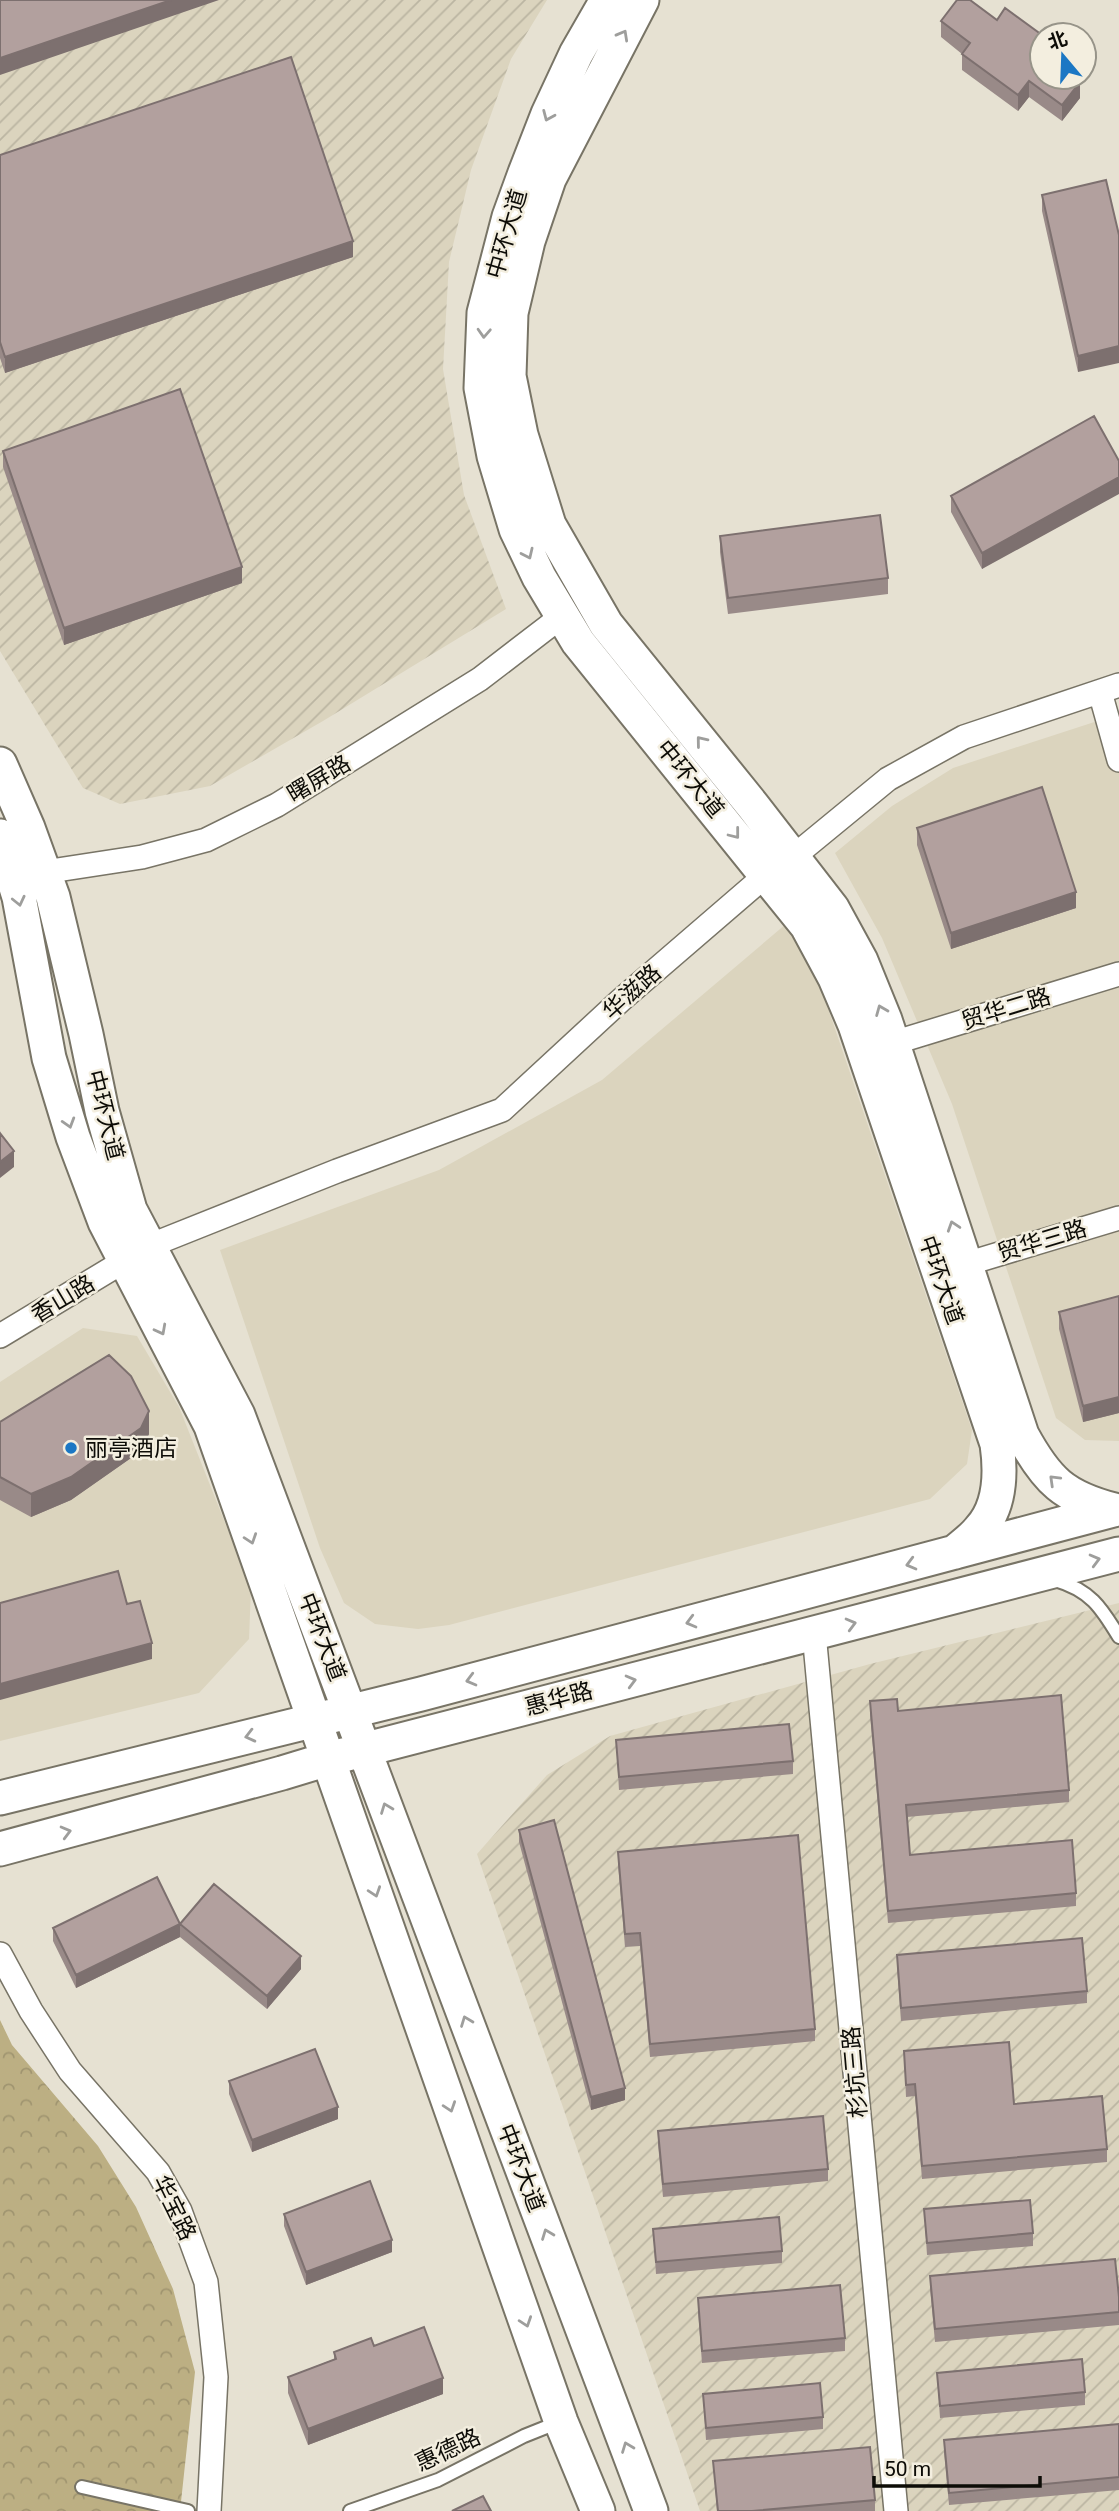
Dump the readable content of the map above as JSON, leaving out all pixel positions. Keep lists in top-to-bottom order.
{
  "streets": {
    "street": [
      "中环大道",
      "曙屏路",
      "华滋路",
      "贸华二路",
      "贸华三路",
      "香山路",
      "惠华路",
      "杉坑三路",
      "华宝路"
    ],
    "lane": ["惠德路"]
  },
  "crossings": [
    ["中环大道", "曙屏路"],
    ["中环大道", "华滋路"],
    ["中环大道", "贸华二路"],
    ["中环大道", "贸华三路"],
    ["中环大道", "香山路"],
    ["中环大道", "惠华路"],
    ["中环大道", "惠德路"],
    ["华滋路", "香山路"],
    ["惠华路", "杉坑三路"]
  ],
  "places": ["丽亭酒店"],
  "scale_bar": "50 m",
  "north": "top"
}
